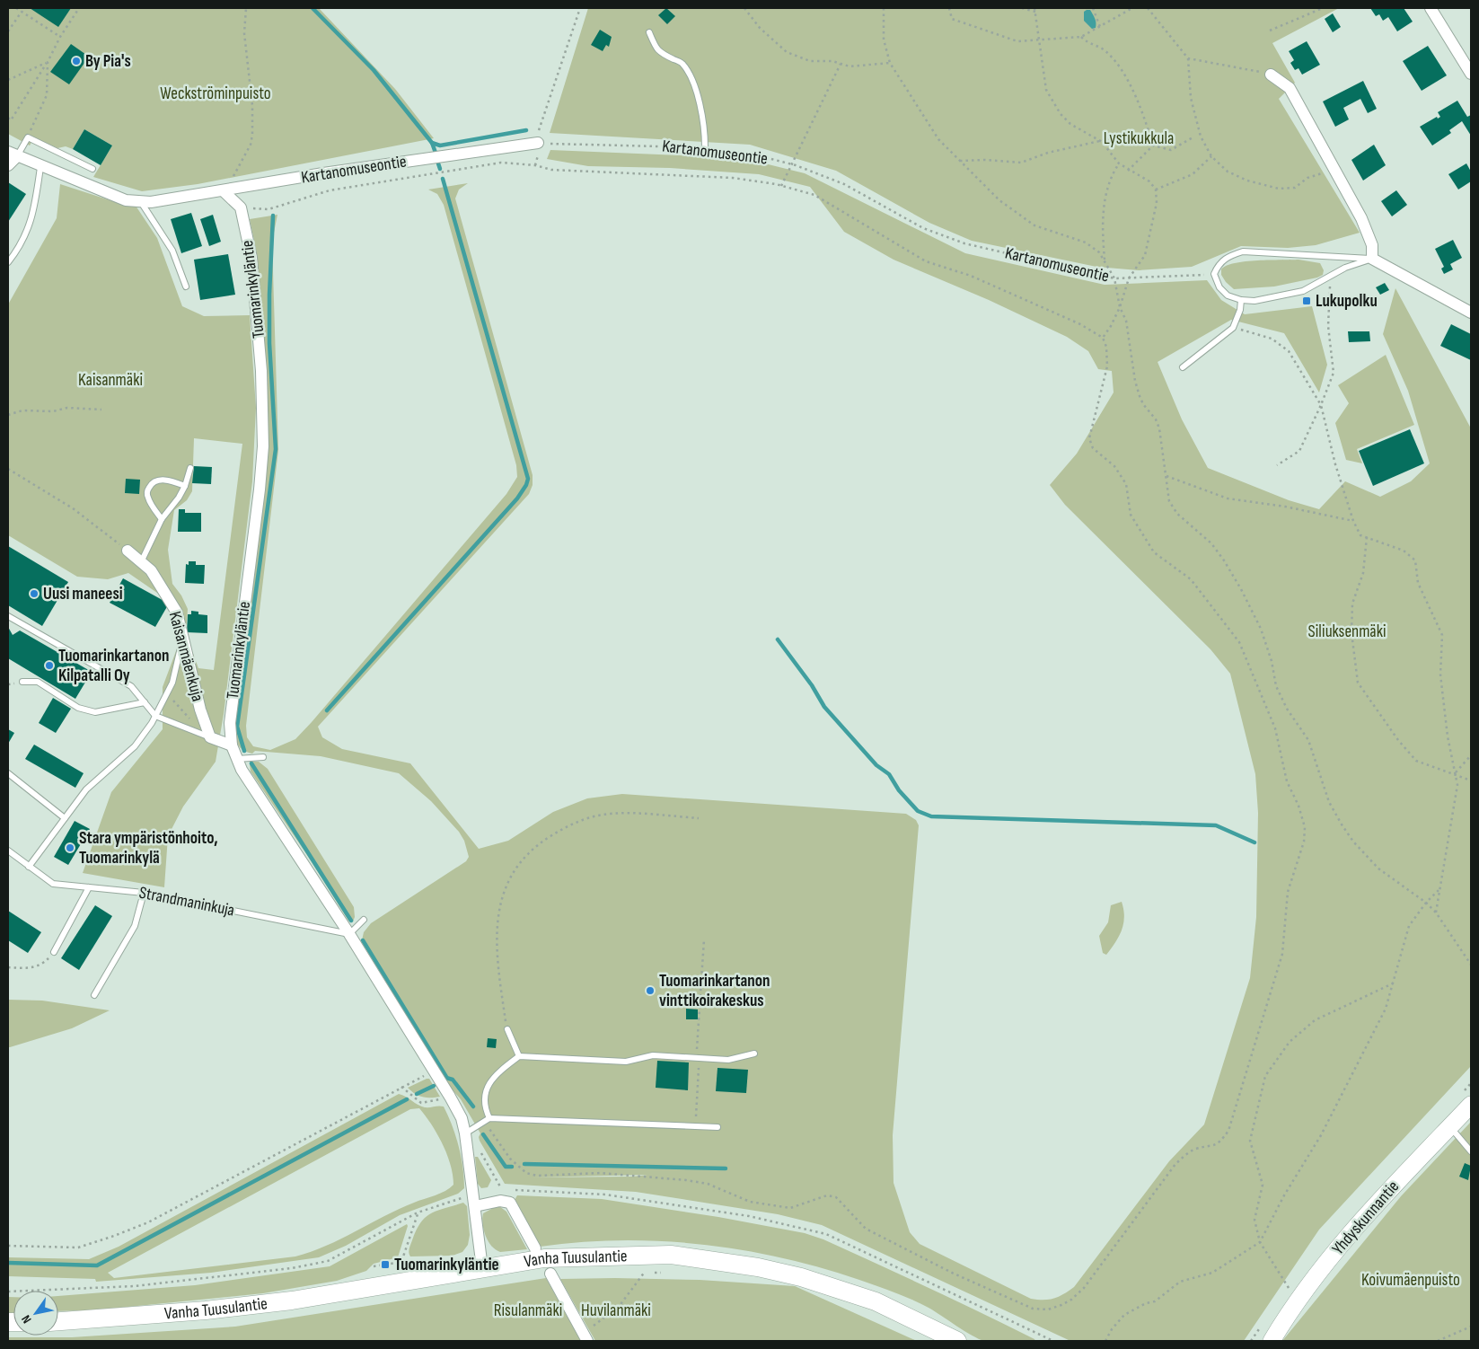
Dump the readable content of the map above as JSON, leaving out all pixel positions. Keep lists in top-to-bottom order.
{
  "streets": {
    "main road": ["Yhdyskunnantie", "Vanha Tuusulantie"],
    "street": ["Kartanomuseontie", "Tuomarinkyläntie", "Kaisanmäenkuja"],
    "lane": ["Strandmaninkuja"]
  },
  "crossings": [
    ["Tuomarinkyläntie", "Strandmaninkuja"],
    ["Tuomarinkyläntie", "Vanha Tuusulantie"]
  ],
  "parks": [
    "Weckströminpuisto",
    "Lystikukkula",
    "Kaisanmäki",
    "Siliuksenmäki",
    "Koivumäenpuisto",
    "Risulanmäki",
    "Huvilanmäki"
  ],
  "places": {
    "other": [
      "By Pia's",
      "Uusi maneesi",
      "Tuomarinkartanon Kilpatalli Oy",
      "Stara ympäristönhoito, Tuomarinkylä",
      "Tuomarinkartanon vinttikoirakeskus"
    ],
    "transit": ["Lukupolku", "Tuomarinkyläntie"]
  },
  "north": "bottom left"
}
